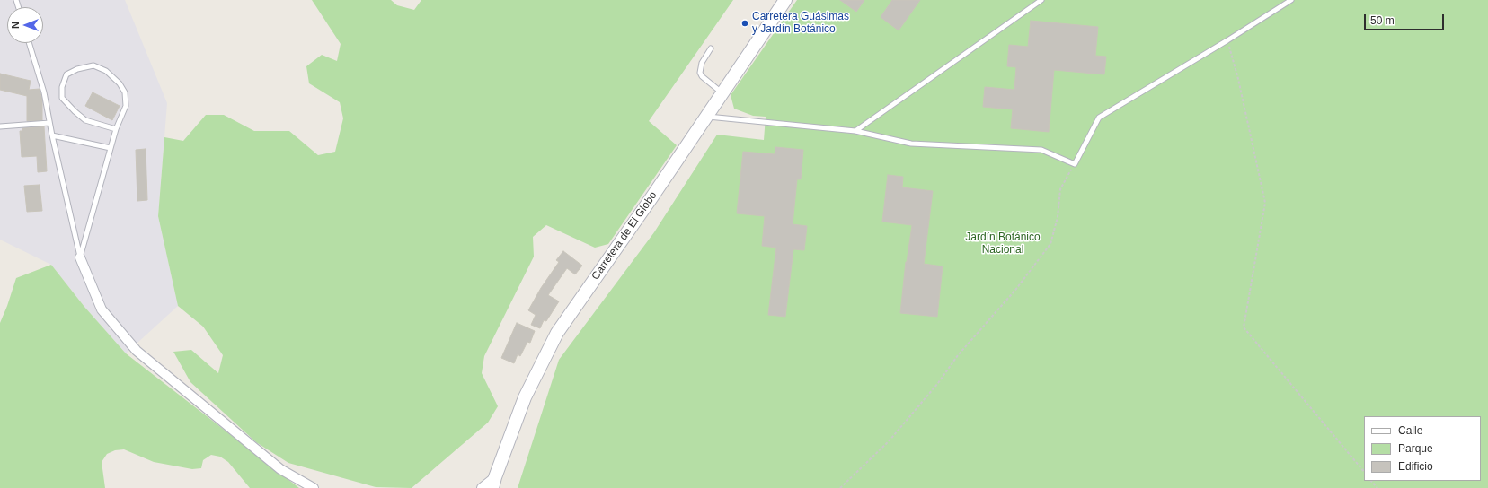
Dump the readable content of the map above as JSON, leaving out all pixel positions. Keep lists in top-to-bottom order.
{
  "streets": {
    "main road": ["Carretera de El Globo"]
  },
  "parks": ["Jardín Botánico Nacional"],
  "places": ["Carretera Guásimas y Jardín Botánico"],
  "legend": ["Calle", "Parque", "Edificio"],
  "scale_bar": "50 m",
  "north": "left"
}
